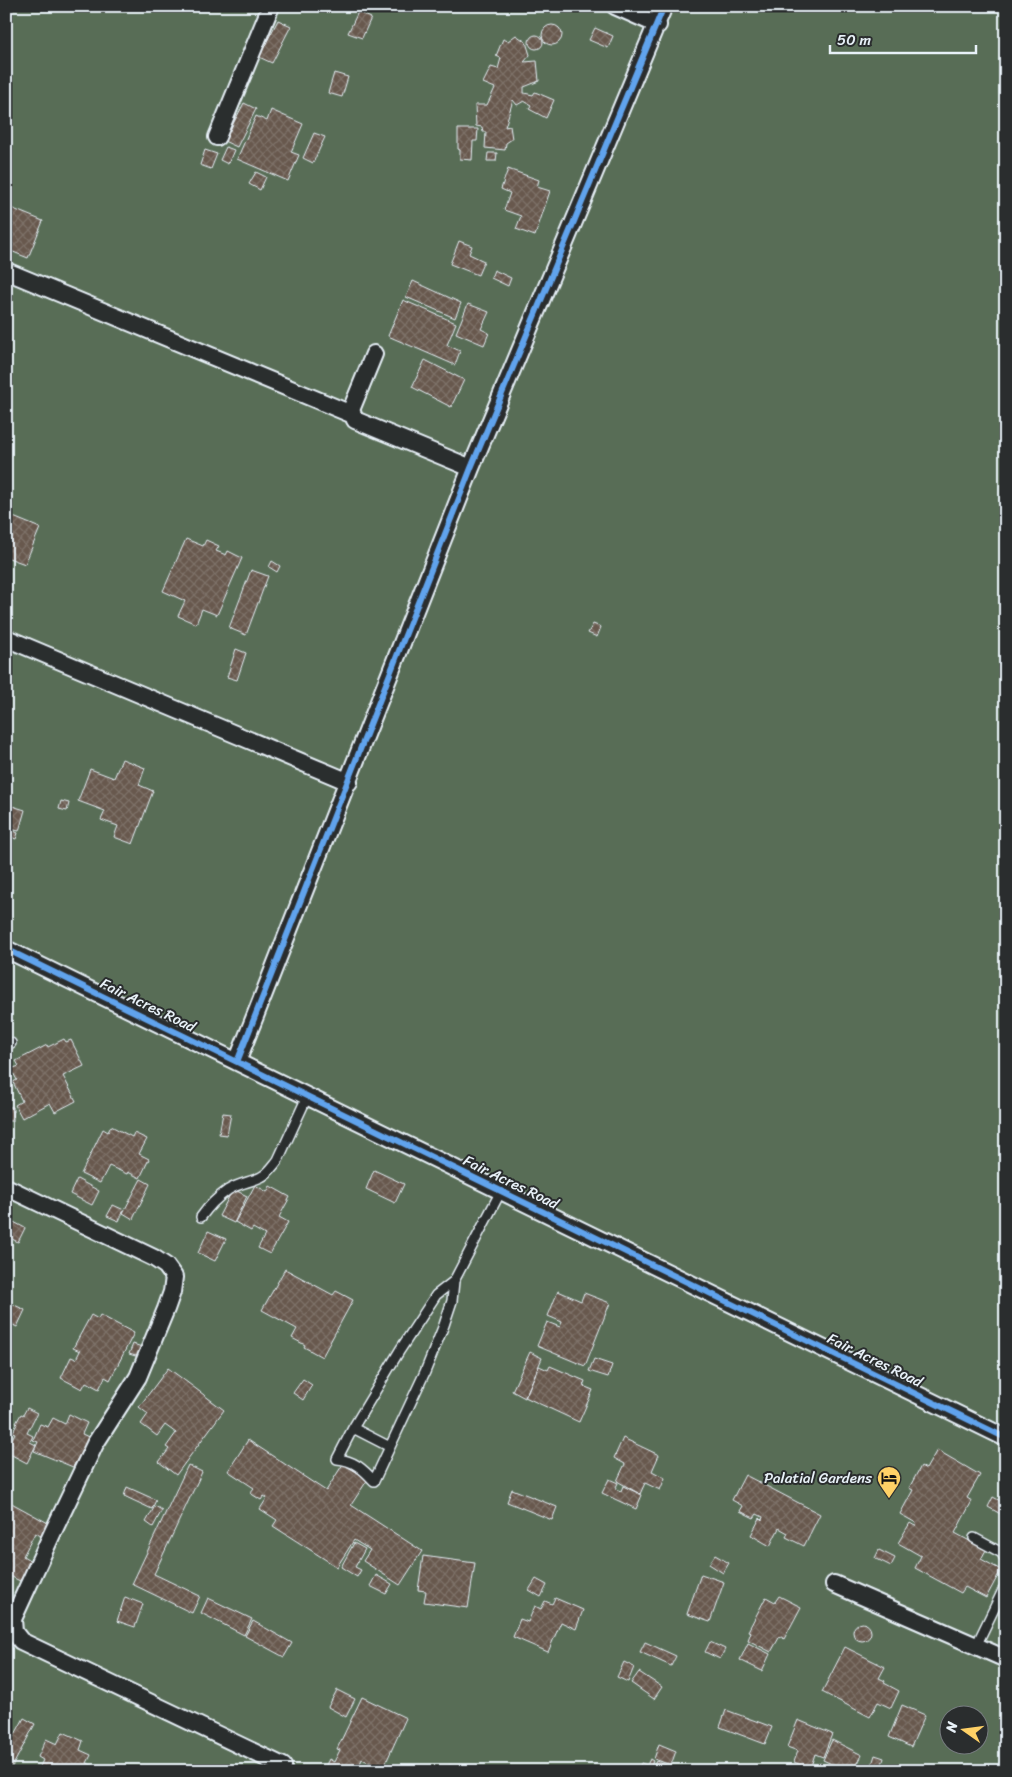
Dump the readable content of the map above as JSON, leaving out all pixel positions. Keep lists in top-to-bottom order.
{
  "streets": {
    "street": ["Fair Acres Road"]
  },
  "places": {
    "hotel": ["Palatial Gardens"]
  },
  "scale_bar": "50 m",
  "north": "left"
}
